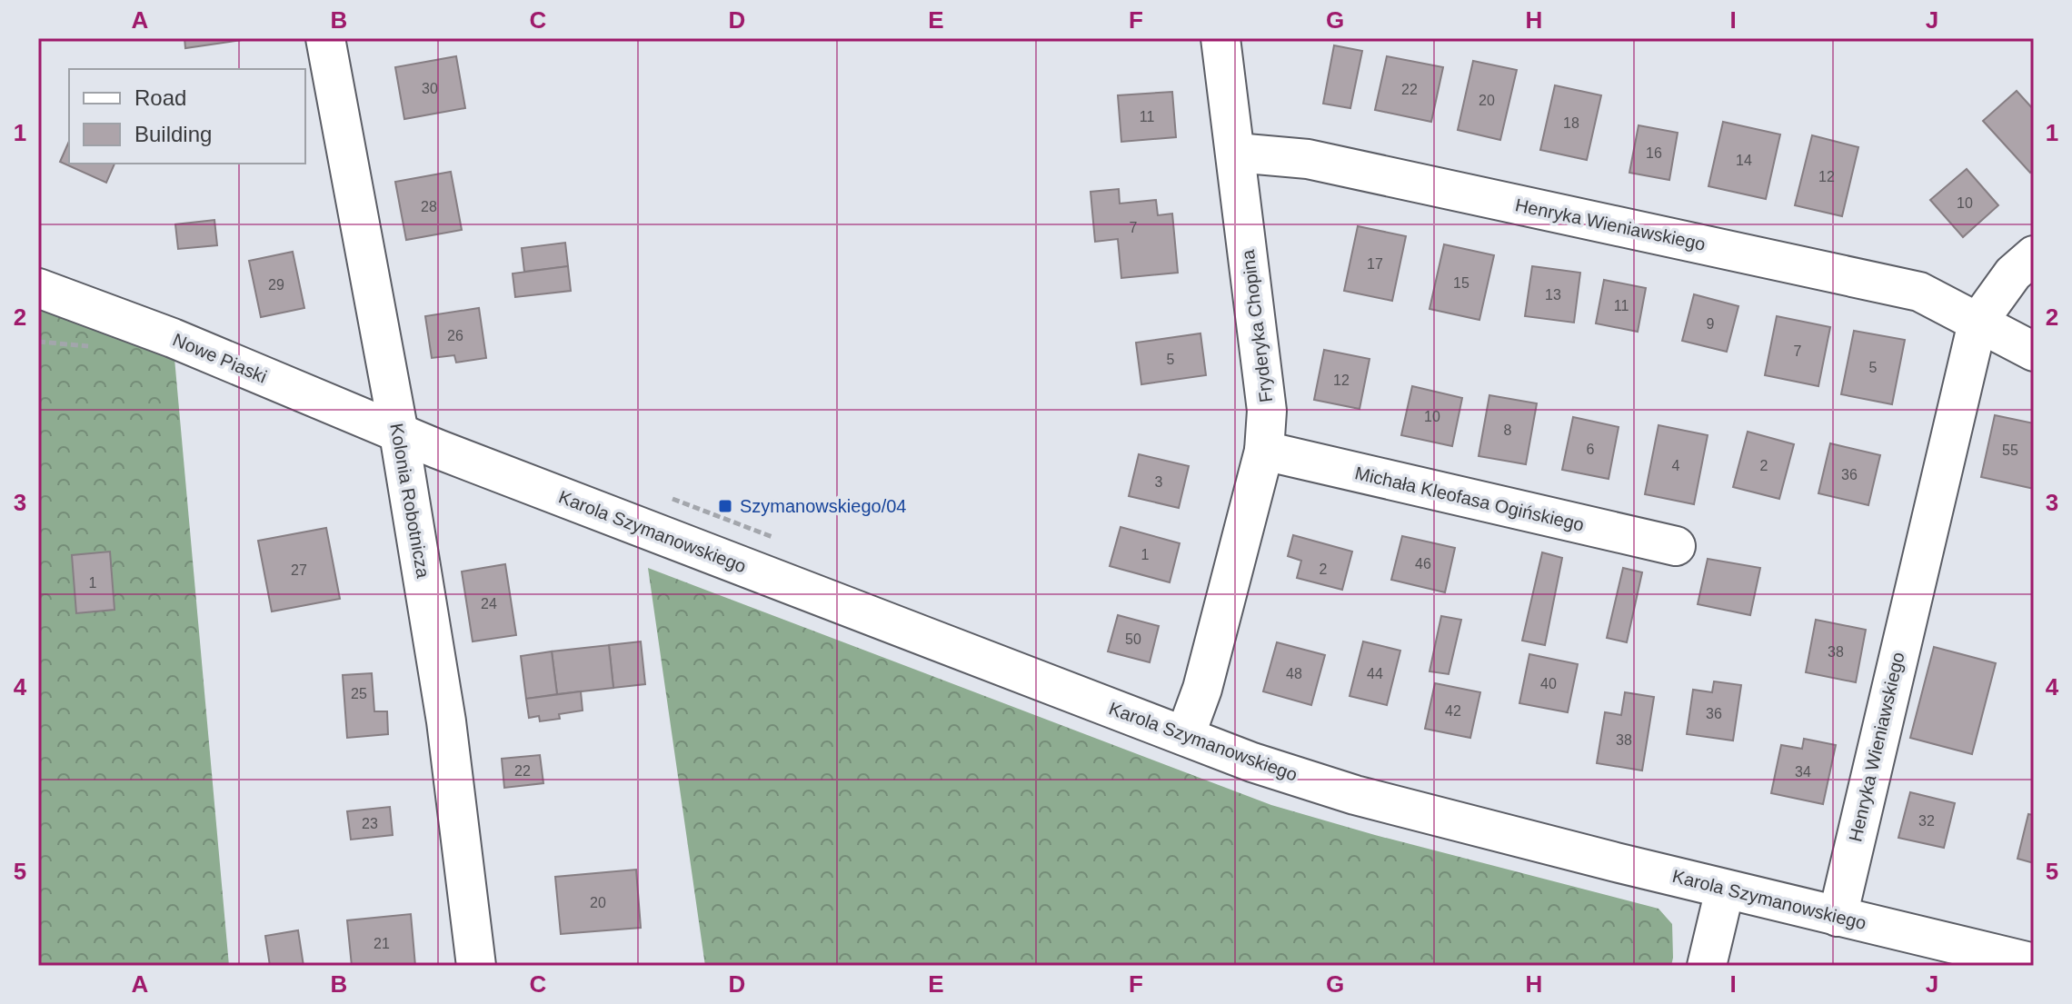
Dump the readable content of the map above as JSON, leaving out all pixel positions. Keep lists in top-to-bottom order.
{
  "streets": {
    "street": [
      "Henryka Wieniawskiego",
      "Fryderyka Chopina",
      "Nowe Piaski",
      "Michała Kleofasa Ogińskiego",
      "Kolonia Robotnicza",
      "Karola Szymanowskiego"
    ]
  },
  "crossings": [
    ["Henryka Wieniawskiego", "Fryderyka Chopina"],
    ["Henryka Wieniawskiego", "Karola Szymanowskiego"],
    ["Fryderyka Chopina", "Michała Kleofasa Ogińskiego"],
    ["Fryderyka Chopina", "Karola Szymanowskiego"],
    ["Nowe Piaski", "Kolonia Robotnicza"],
    ["Nowe Piaski", "Karola Szymanowskiego"],
    ["Kolonia Robotnicza", "Karola Szymanowskiego"]
  ],
  "places": {
    "transit": ["Szymanowskiego/04"]
  },
  "house_numbers": [
    "30",
    "22",
    "20",
    "11",
    "18",
    "16",
    "14",
    "12",
    "10",
    "28",
    "7",
    "17",
    "15",
    "29",
    "13",
    "11",
    "9",
    "26",
    "7",
    "5",
    "5",
    "12",
    "10",
    "8",
    "6",
    "55",
    "4",
    "2",
    "36",
    "3",
    "1",
    "46",
    "2",
    "27",
    "1",
    "24",
    "50",
    "38",
    "48",
    "44",
    "40",
    "25",
    "42",
    "36",
    "38",
    "22",
    "34",
    "32",
    "23",
    "20",
    "21"
  ],
  "legend": ["Road", "Building"],
  "grid": {
    "columns": [
      "A",
      "B",
      "C",
      "D",
      "E",
      "F",
      "G",
      "H",
      "I",
      "J"
    ],
    "rows": [
      "1",
      "2",
      "3",
      "4",
      "5"
    ]
  }
}
